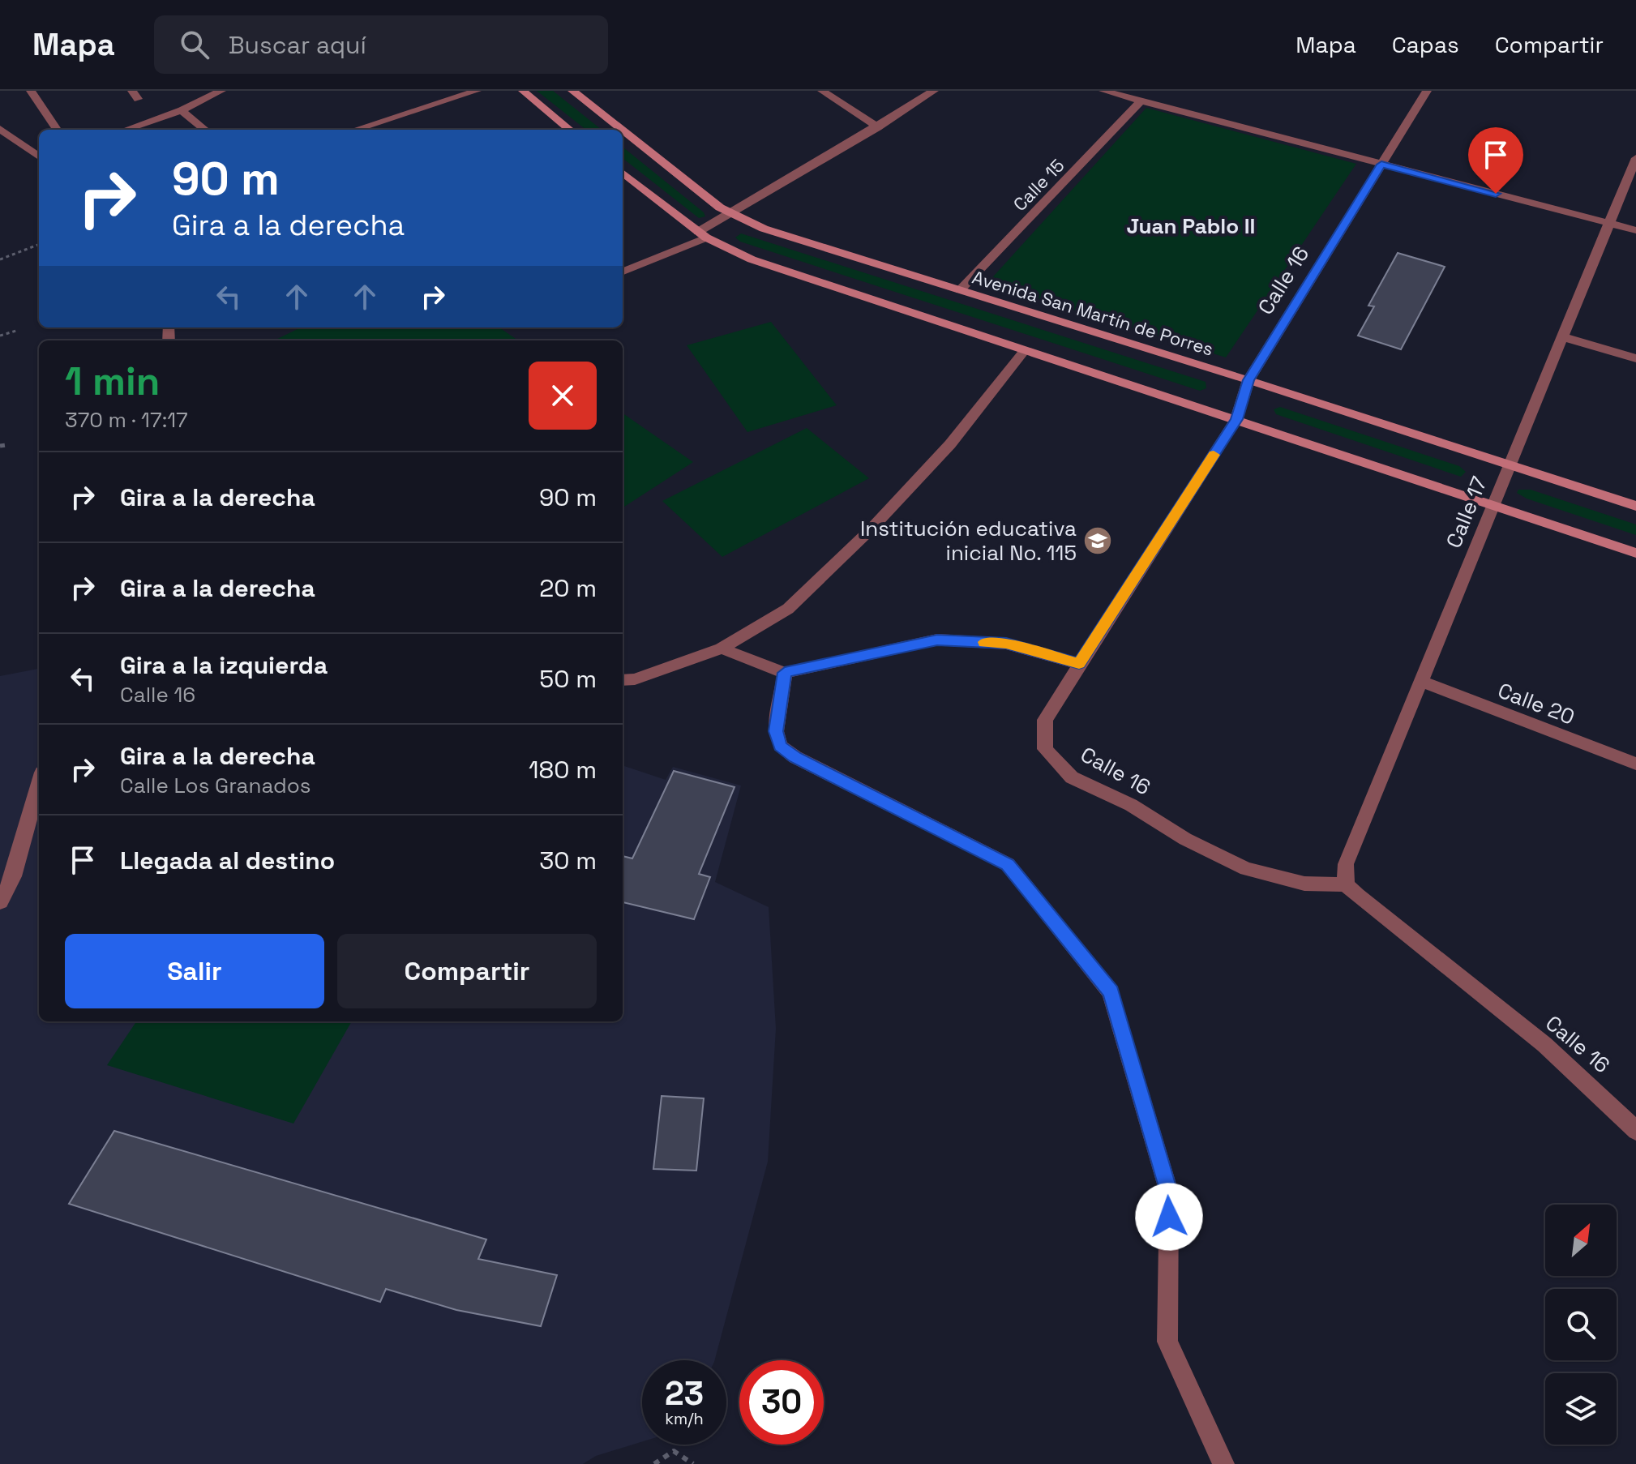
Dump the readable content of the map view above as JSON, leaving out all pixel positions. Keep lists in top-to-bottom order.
{
  "streets": {
    "main road": ["Avenida San Martín de Porres"],
    "street": [
      "Calle 15",
      "Calle 16",
      "Calle 17",
      "Calle 20"
    ]
  },
  "crossings": [
    ["Calle 15", "Avenida San Martín de Porres"],
    ["Calle 16", "Avenida San Martín de Porres"],
    ["Calle 16", "Calle 17"],
    ["Avenida San Martín de Porres", "Calle 17"],
    ["Calle 17", "Calle 20"]
  ],
  "districts": ["Juan Pablo II"],
  "places": {
    "school or university": ["Institución educativa inicial No. 115"]
  },
  "north": "top right",
  "page": {
    "header": "Mapa",
    "search": "Buscar aquí",
    "nav": ["Mapa", "Capas", "Compartir"],
    "turn": ["90 m", "Gira a la derecha"],
    "heading": ["1 min", "370 m · 17:17"],
    "list": [
      {
        "name": "Gira a la derecha",
        "value": "90 m"
      },
      {
        "name": "Gira a la derecha",
        "value": "20 m"
      },
      {
        "name": "Gira a la izquierda",
        "note": "Calle 16",
        "value": "50 m"
      },
      {
        "name": "Gira a la derecha",
        "note": "Calle Los Granados",
        "value": "180 m"
      },
      {
        "name": "Llegada al destino",
        "value": "30 m"
      }
    ],
    "buttons": ["Salir", "Compartir"],
    "speed": "23 km/h",
    "limit": "30"
  }
}
